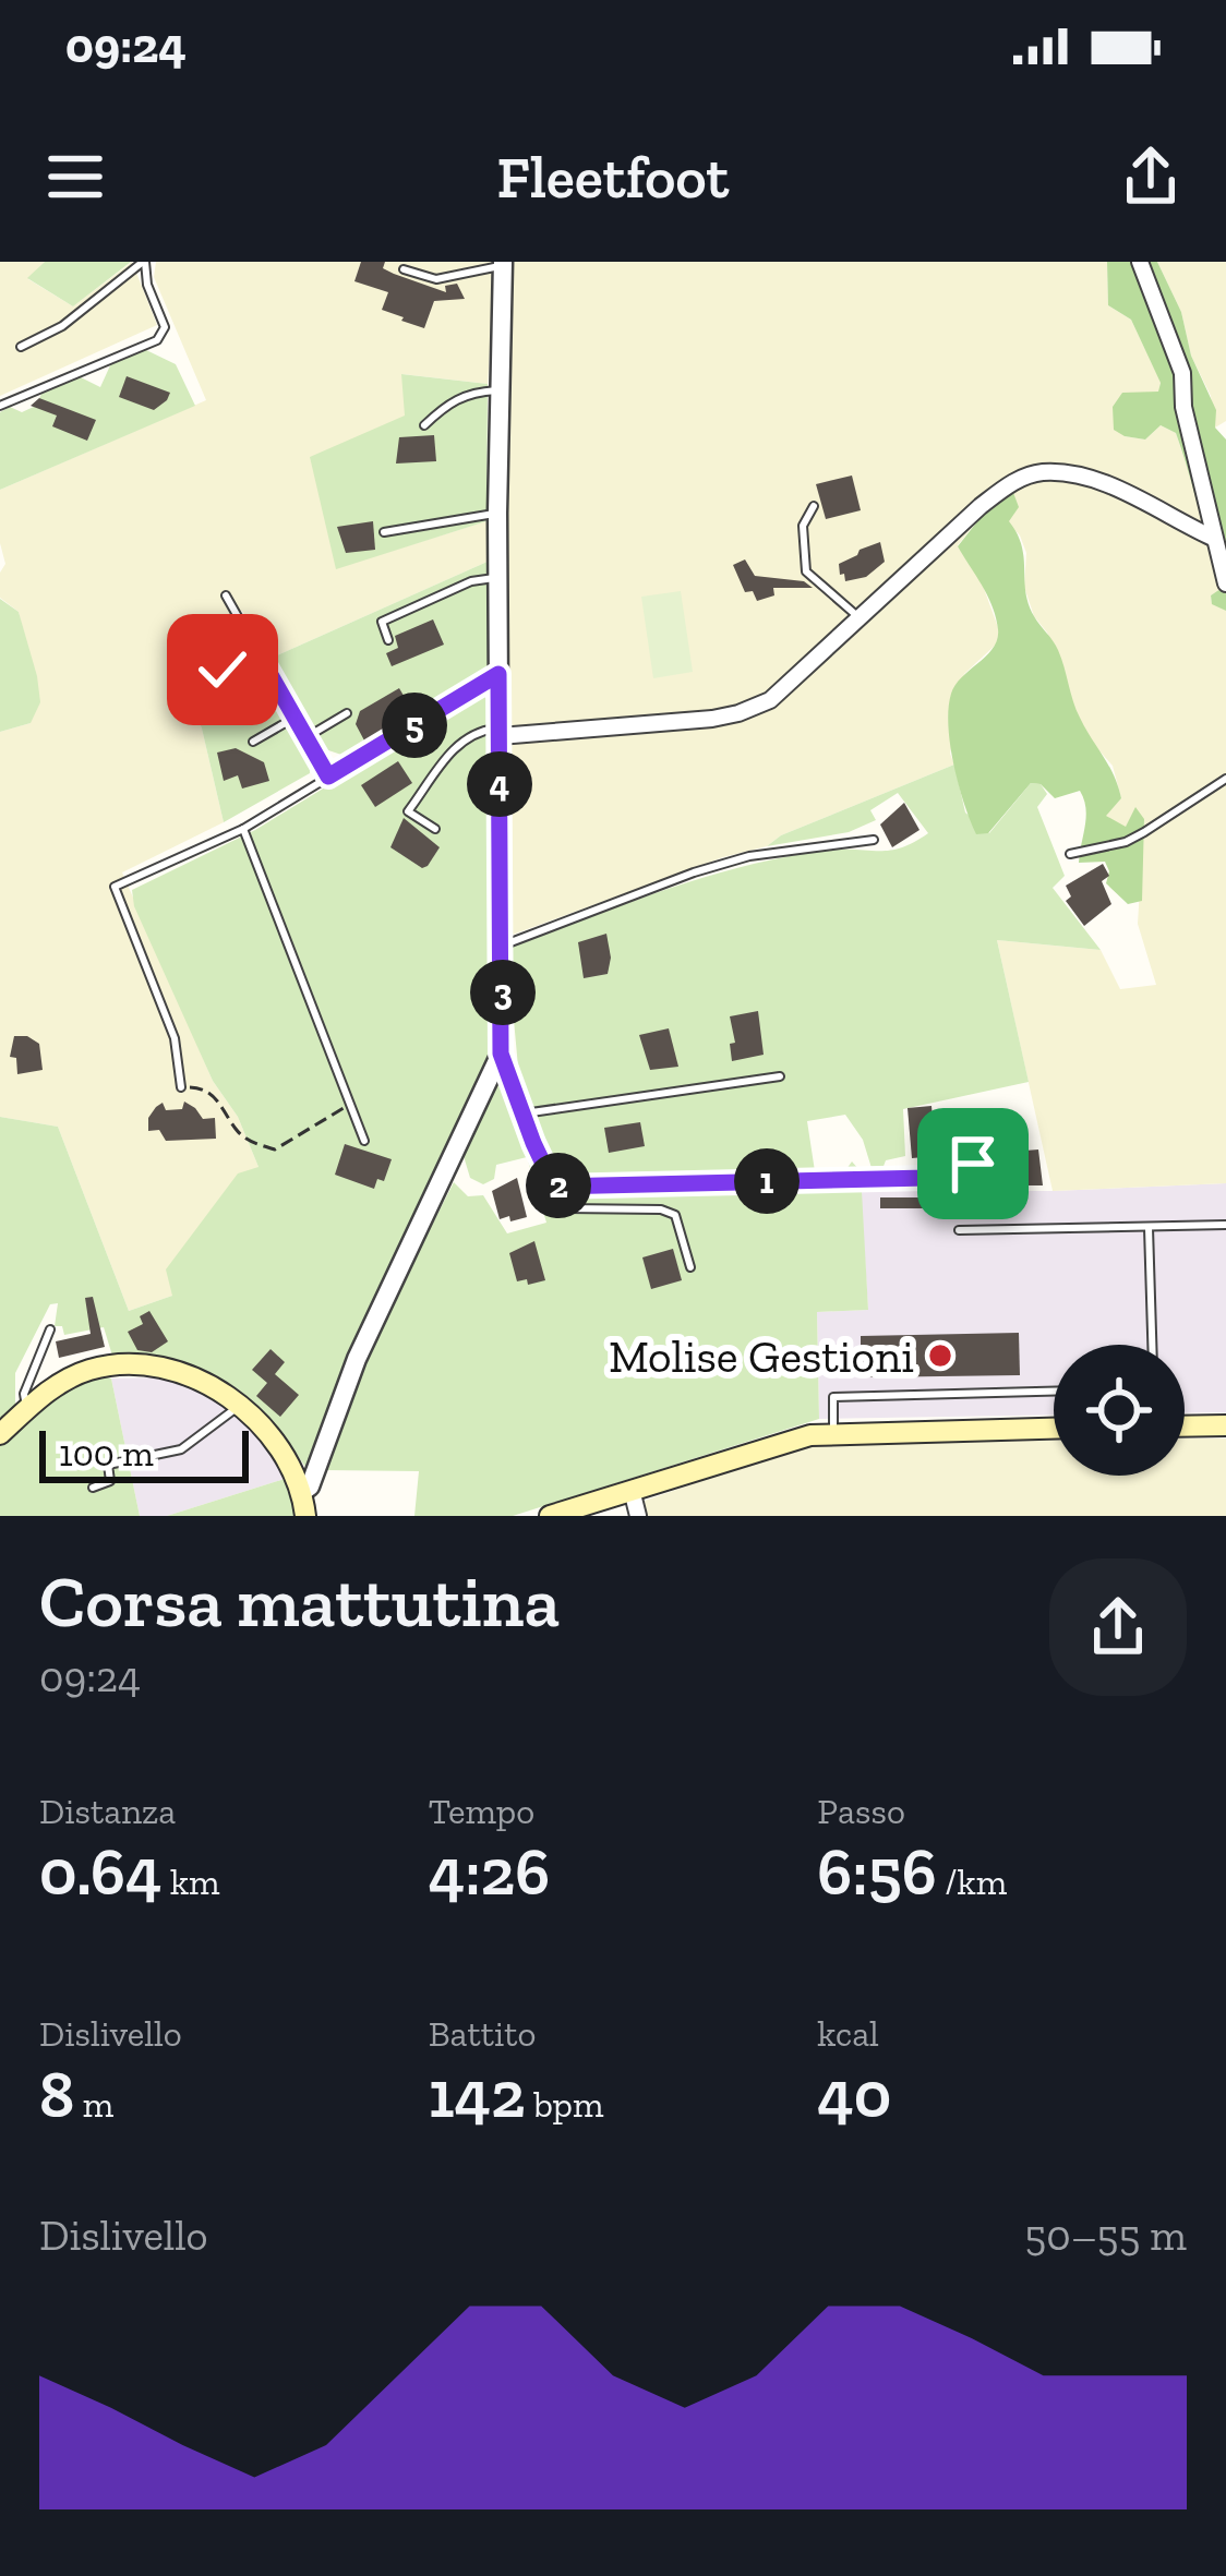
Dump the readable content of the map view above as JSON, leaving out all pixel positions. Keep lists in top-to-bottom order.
{
  "places": ["Molise Gestioni"],
  "scale_bar": "100 m",
  "page": {
    "status": "09:24",
    "header": "Fleetfoot",
    "pins": [
      "5",
      "4",
      "3",
      "1",
      "2"
    ],
    "scale": "100 m",
    "heading": ["Corsa mattutina", "09:24"],
    "stats": [
      ["Distanza", "0.64 km"],
      ["Tempo", "4:26"],
      ["Passo", "6:56 /km"],
      ["Dislivello", "8 m"],
      ["Battito", "142 bpm"],
      ["kcal", "40"]
    ],
    "chart": ["Dislivello", "50–55 m"]
  }
}
